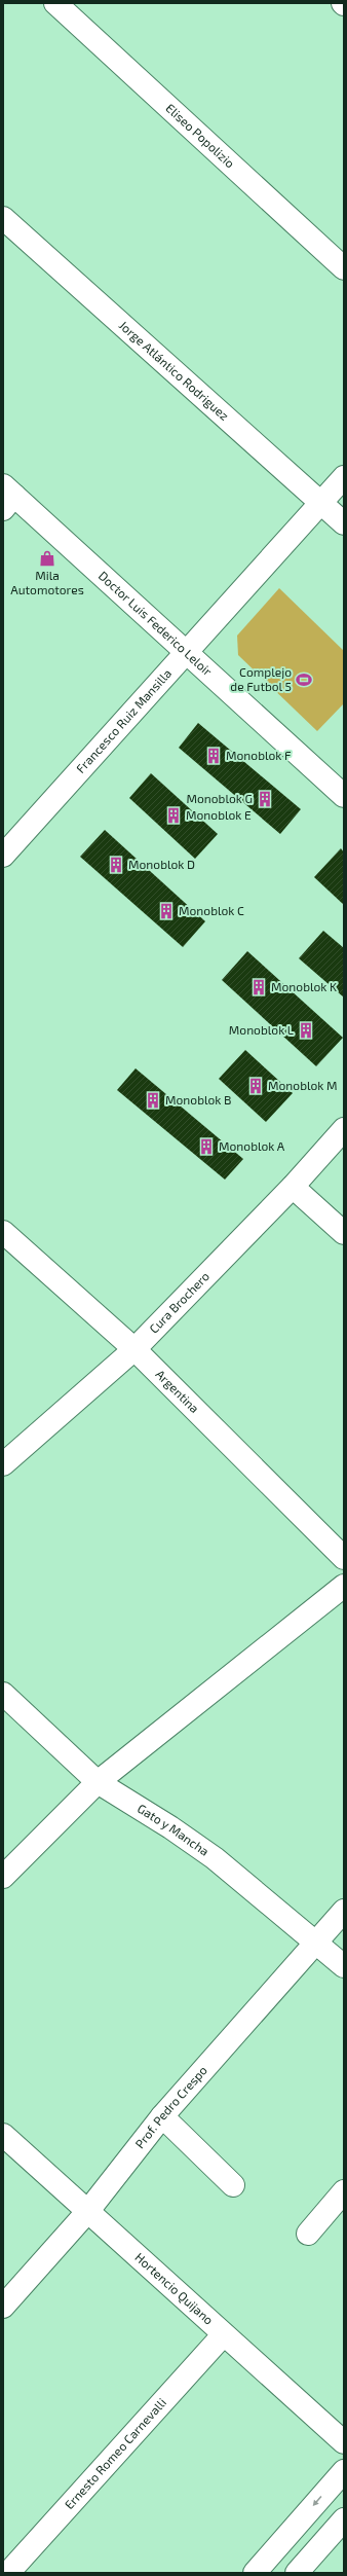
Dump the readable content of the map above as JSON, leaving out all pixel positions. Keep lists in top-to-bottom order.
{
  "streets": {
    "street": [
      "Eliseo Popolizio",
      "Jorge Atlántico Rodriguez",
      "Doctor Luis Federico Leloir",
      "Francesco Ruiz Mansilla",
      "Cura Brochero",
      "Argentina",
      "Gato y Mancha",
      "Prof. Pedro Crespo",
      "Hortencio Quijano",
      "Ernesto Romeo Carnevalli"
    ]
  },
  "crossings": [
    ["Jorge Atlántico Rodriguez", "Francesco Ruiz Mansilla"],
    ["Doctor Luis Federico Leloir", "Francesco Ruiz Mansilla"],
    ["Cura Brochero", "Argentina"],
    ["Gato y Mancha", "Prof. Pedro Crespo"],
    ["Prof. Pedro Crespo", "Hortencio Quijano"],
    ["Hortencio Quijano", "Ernesto Romeo Carnevalli"]
  ],
  "places": {
    "shop": ["Mila Automotores"],
    "sports": ["Complejo de Futbol 5"],
    "building": [
      "Monoblok F",
      "Monoblok G",
      "Monoblok E",
      "Monoblok D",
      "Monoblok C",
      "Monoblok K",
      "Monoblok L",
      "Monoblok M",
      "Monoblok B",
      "Monoblok A"
    ]
  }
}
